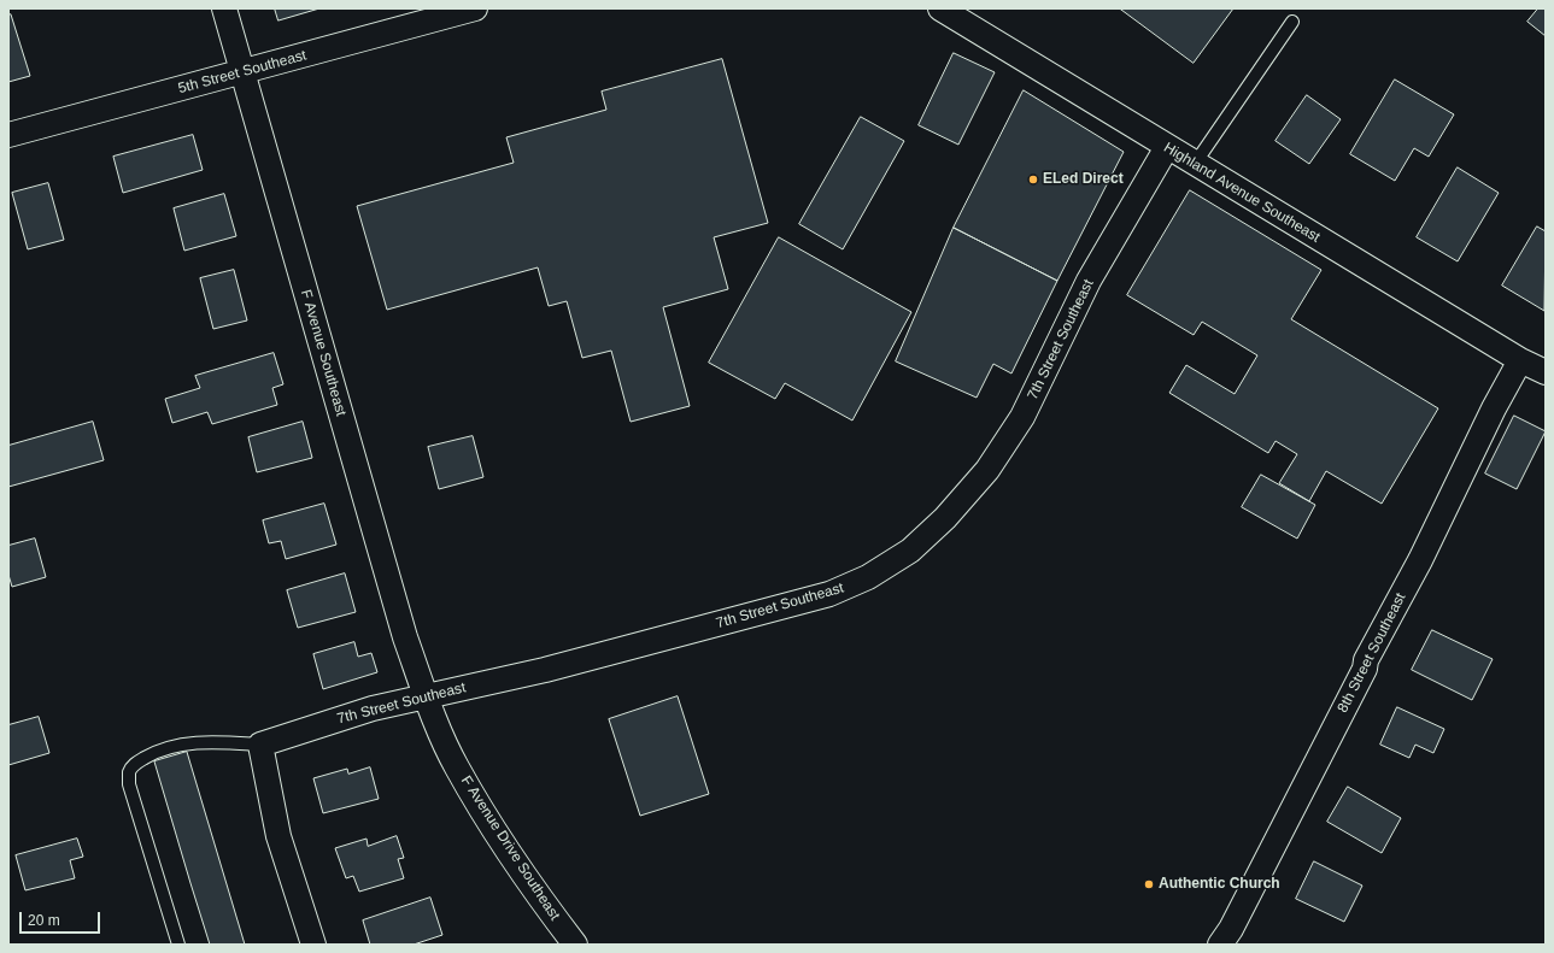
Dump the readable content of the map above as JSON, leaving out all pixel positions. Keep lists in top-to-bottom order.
{
  "streets": {
    "street": [
      "5th Street Southeast",
      "Highland Avenue Southeast",
      "7th Street Southeast",
      "F Avenue Southeast",
      "8th Street Southeast",
      "F Avenue Drive Southeast"
    ]
  },
  "crossings": [
    ["5th Street Southeast", "F Avenue Southeast"],
    ["Highland Avenue Southeast", "7th Street Southeast"],
    ["Highland Avenue Southeast", "8th Street Southeast"],
    ["7th Street Southeast", "F Avenue Southeast"],
    ["7th Street Southeast", "F Avenue Drive Southeast"],
    ["F Avenue Southeast", "F Avenue Drive Southeast"]
  ],
  "places": ["ELed Direct", "Authentic Church"],
  "scale_bar": "20 m"
}
